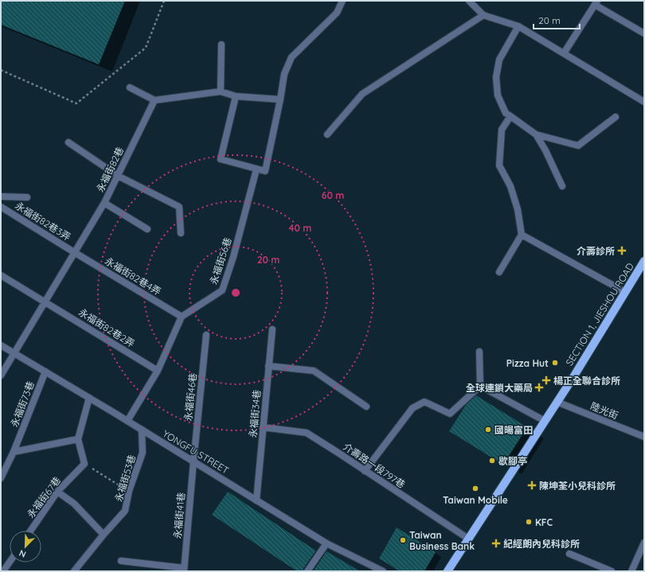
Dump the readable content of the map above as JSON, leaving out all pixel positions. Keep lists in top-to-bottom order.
{
  "streets": {
    "main road": ["SECTION 1, JIESHOU ROAD"],
    "street": [
      "永福街82巷",
      "永福街82巷3弄",
      "永福街56巷",
      "永福街82巷4弄",
      "永福街82巷2弄",
      "永福街46巷",
      "永福街73巷",
      "陸光街",
      "永福街34巷",
      "YONGFU STREET",
      "介壽路一段797巷",
      "永福街53巷",
      "永福街67巷",
      "永福街41巷"
    ]
  },
  "crossings": [
    ["永福街82巷", "永福街82巷3弄"],
    ["永福街82巷", "永福街82巷4弄"],
    ["永福街82巷", "永福街82巷2弄"],
    ["永福街82巷", "YONGFU STREET"],
    ["永福街82巷3弄", "永福街82巷4弄"],
    ["永福街56巷", "永福街82巷4弄"],
    ["SECTION 1, JIESHOU ROAD", "陸光街"],
    ["SECTION 1, JIESHOU ROAD", "介壽路一段797巷"],
    ["永福街46巷", "YONGFU STREET"],
    ["永福街46巷", "永福街41巷"],
    ["永福街73巷", "YONGFU STREET"],
    ["永福街34巷", "YONGFU STREET"],
    ["永福街34巷", "介壽路一段797巷"],
    ["YONGFU STREET", "永福街53巷"],
    ["YONGFU STREET", "永福街41巷"]
  ],
  "places": {
    "health": [
      "介壽診所",
      "楊正全聯合診所",
      "全球連鎖大藥局",
      "陳坤荃小兒科診所",
      "紀經朗內兒科診所"
    ],
    "other": [
      "Pizza Hut",
      "國暘富田",
      "歇腳亭",
      "Taiwan Mobile",
      "KFC",
      "Taiwan Business Bank"
    ]
  },
  "scale_bar": "20 m",
  "north": "bottom left",
  "rings": ["60 m", "40 m", "20 m"]
}
